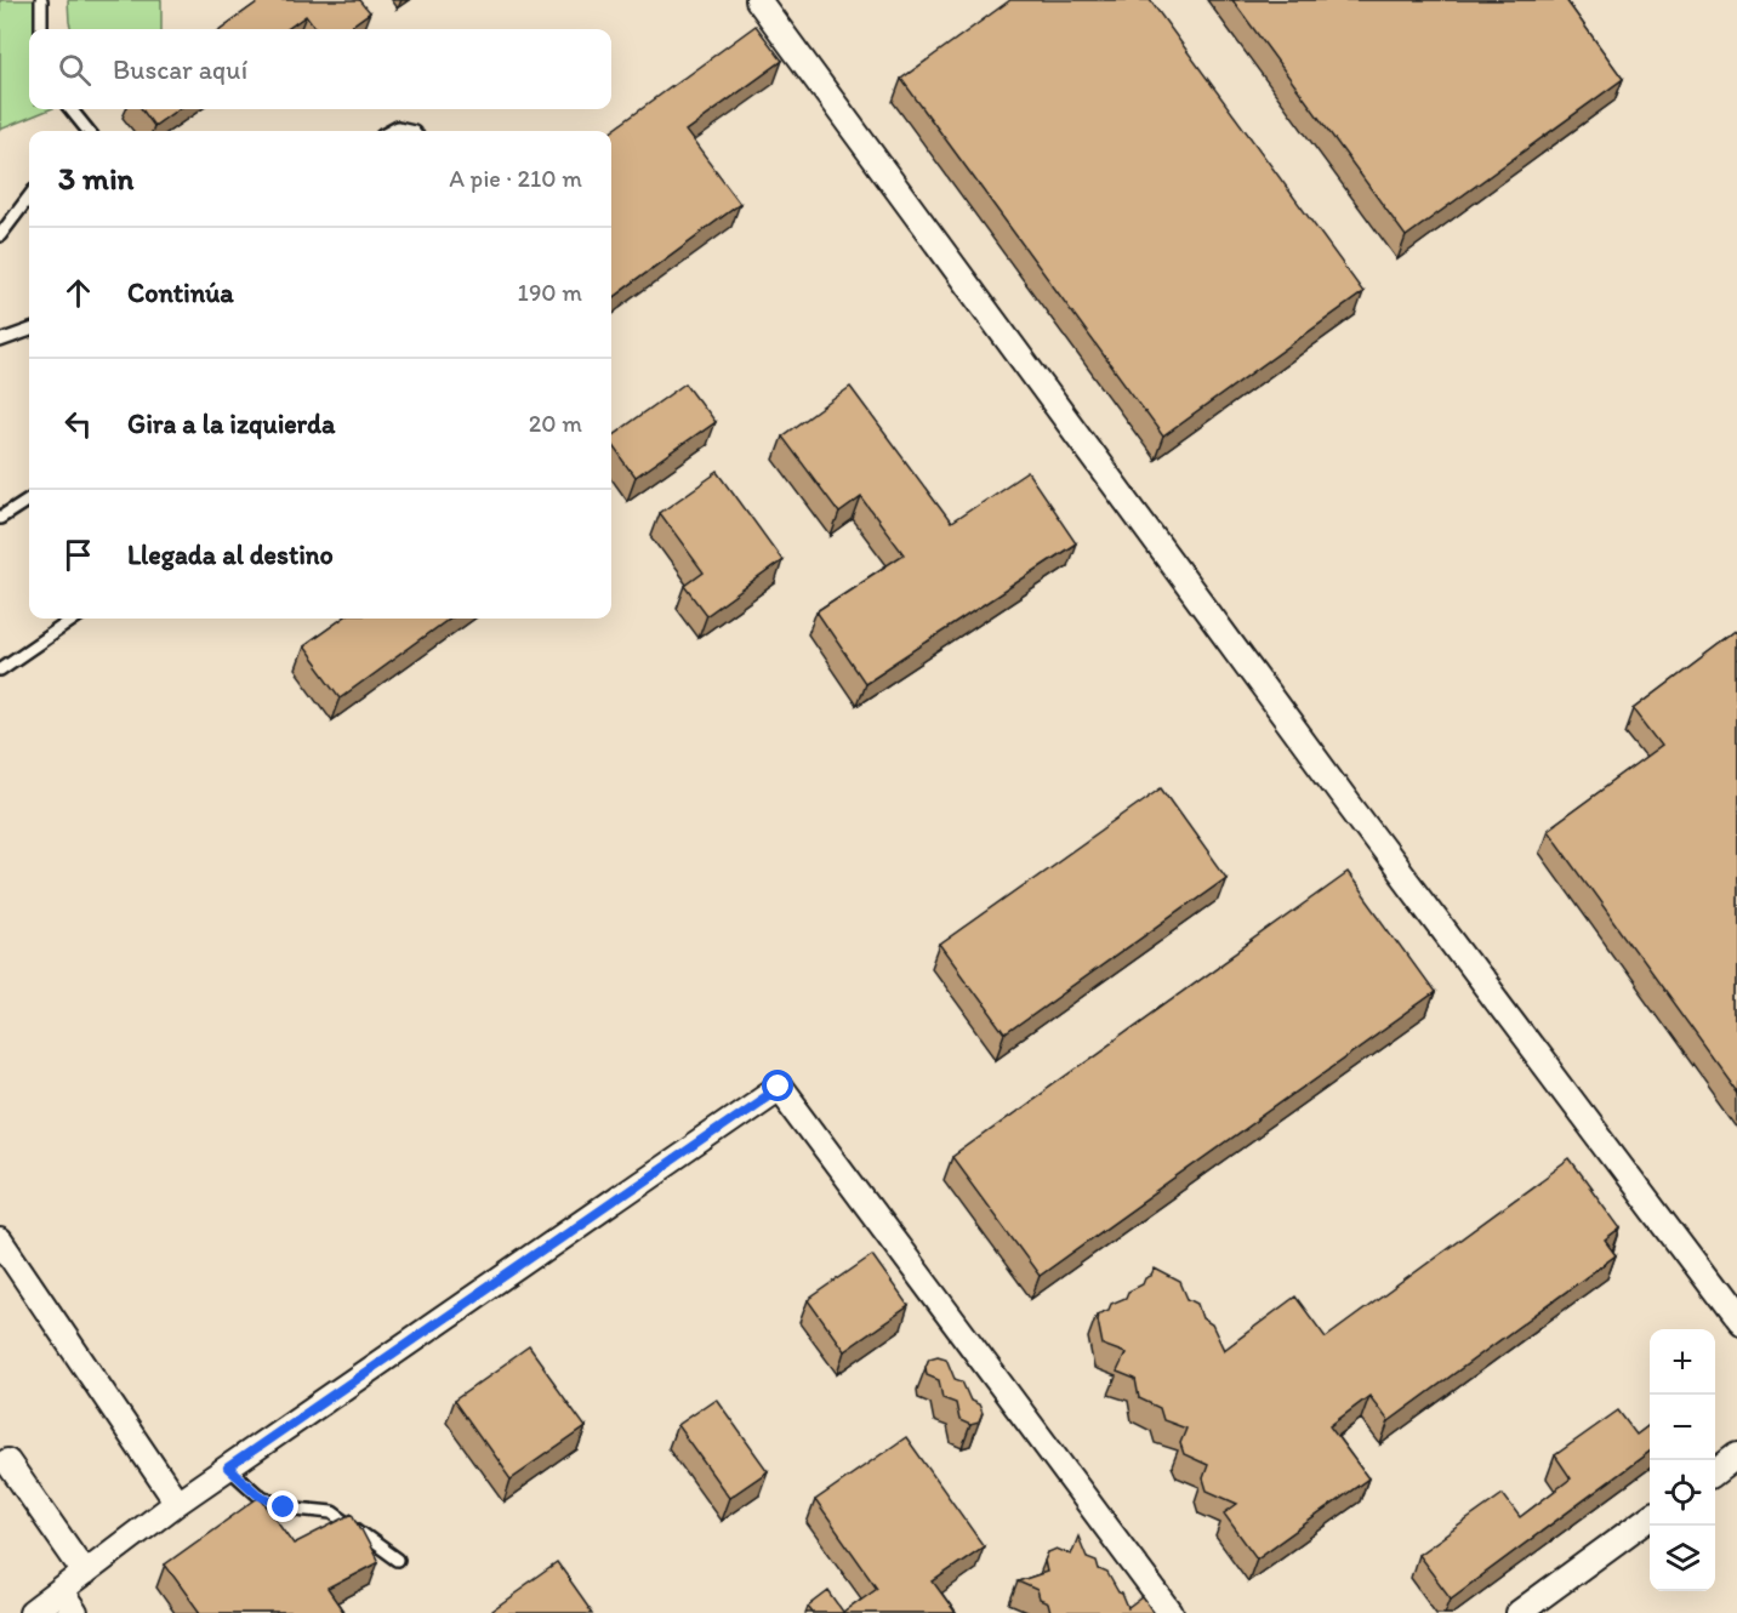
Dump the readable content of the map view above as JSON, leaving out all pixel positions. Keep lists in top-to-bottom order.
{
  "page": {
    "search": "Buscar aquí",
    "heading": ["3 min", "A pie · 210 m"],
    "list": [
      ["Continúa", "190 m"],
      ["Gira a la izquierda", "20 m"],
      "Llegada al destino"
    ],
    "map_buttons": ["+", "−"]
  }
}
